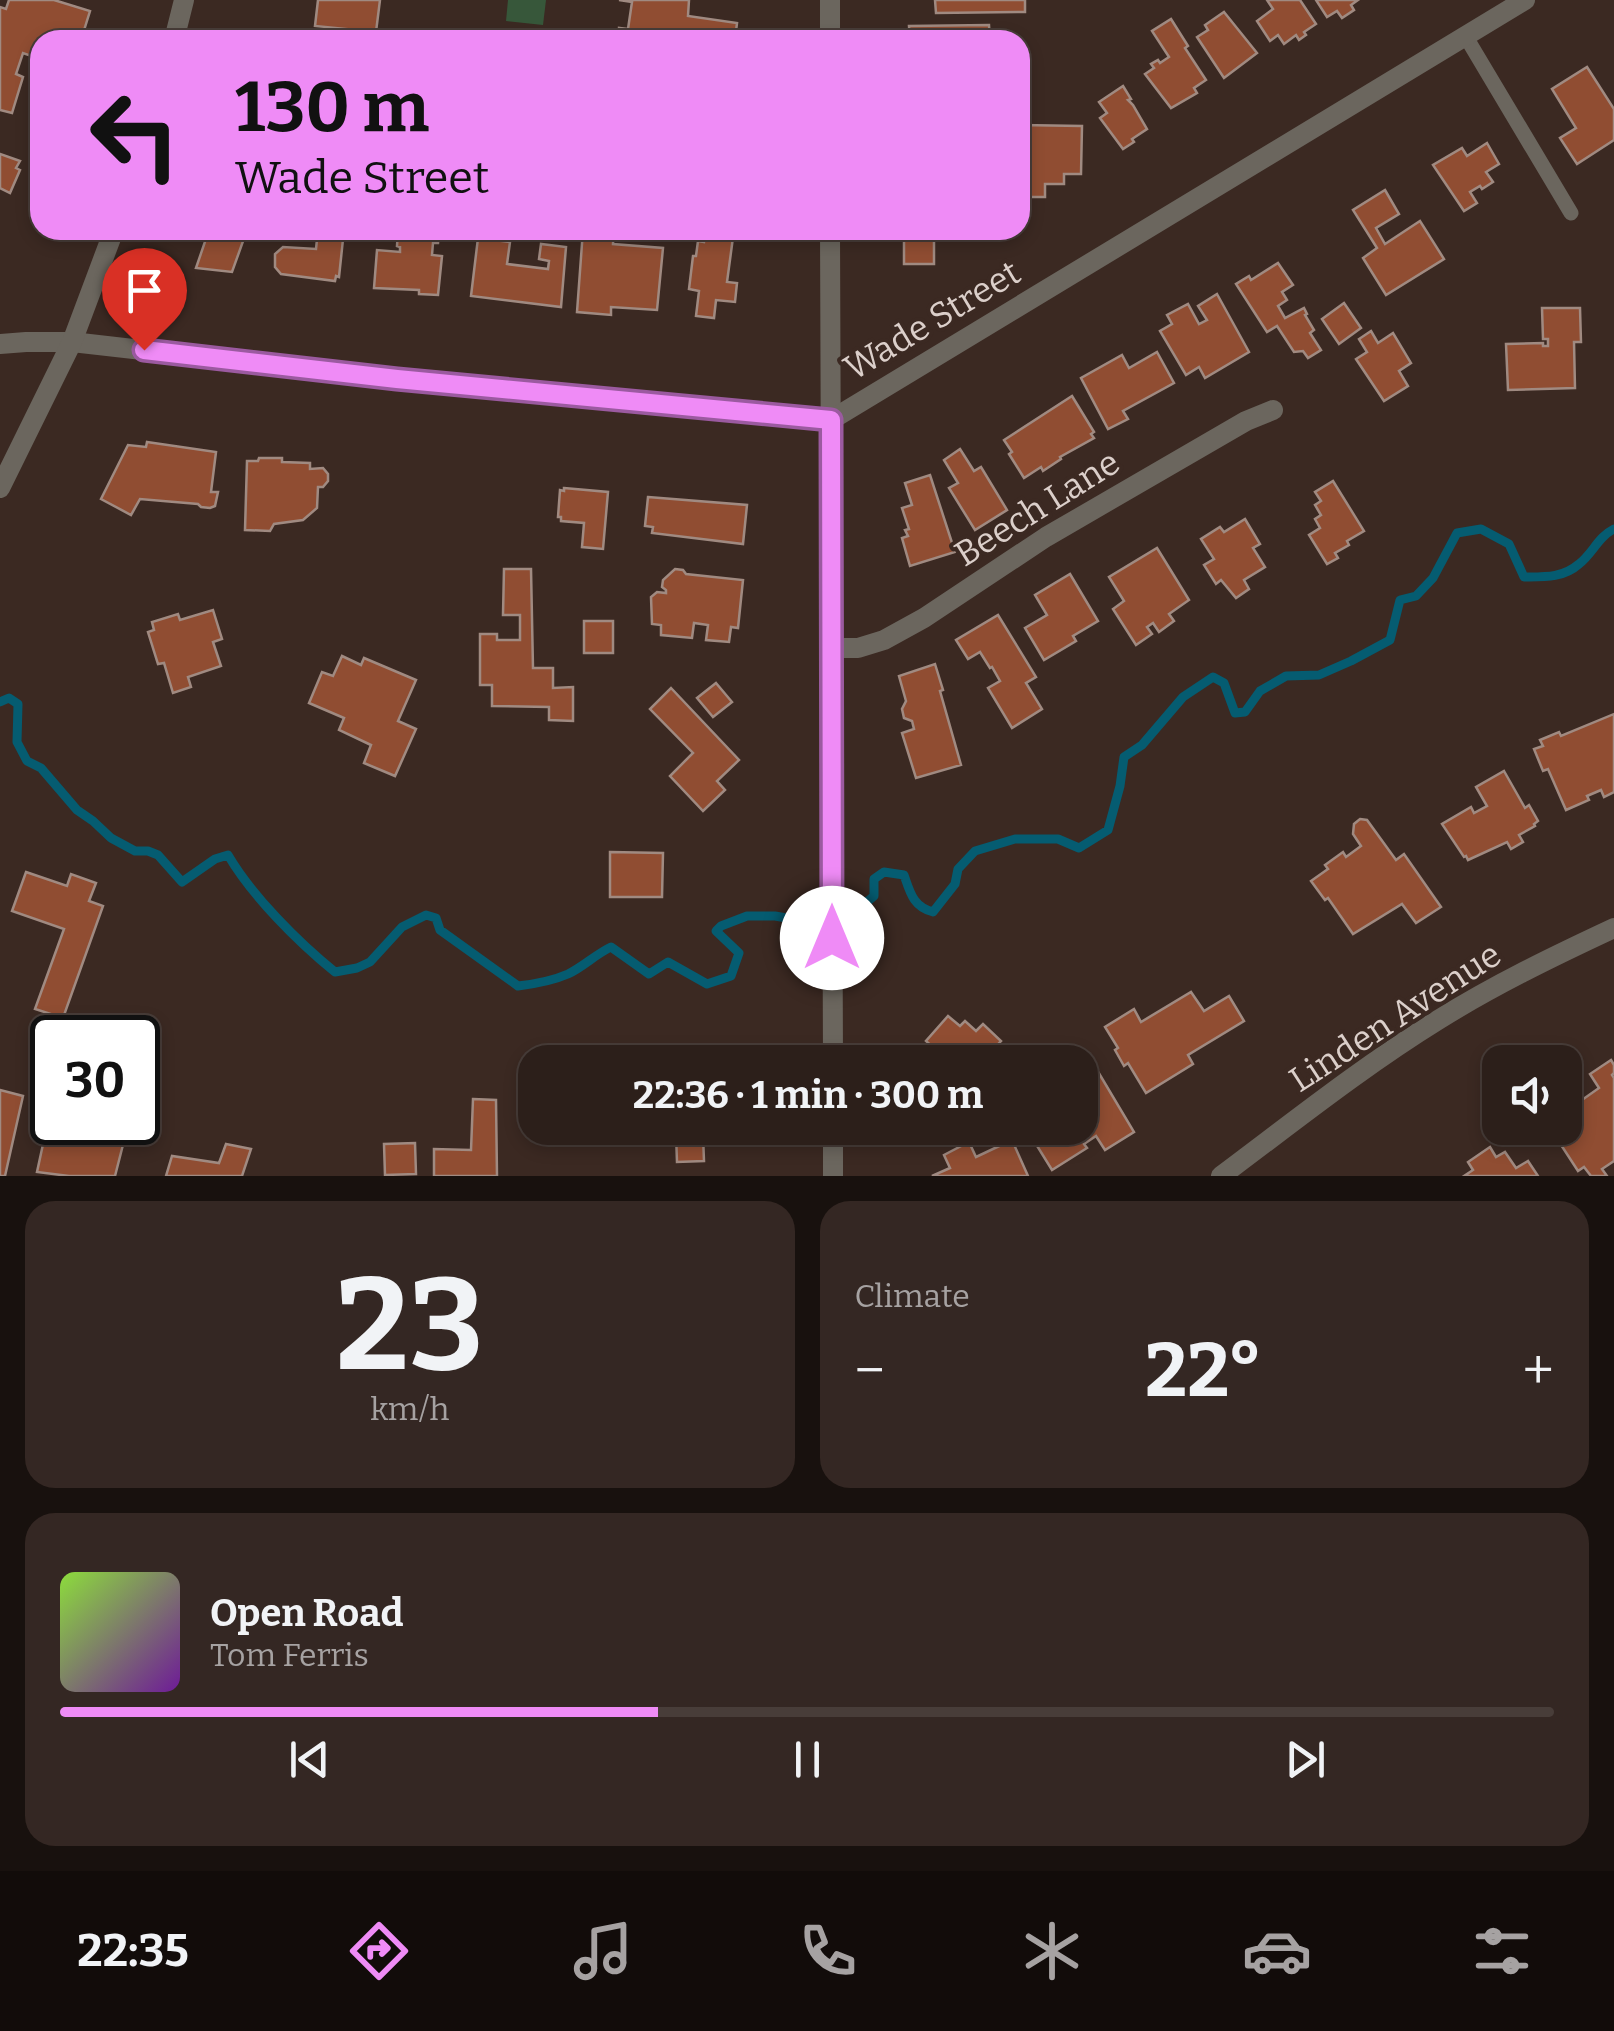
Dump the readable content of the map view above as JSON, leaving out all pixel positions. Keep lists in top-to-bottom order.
{
  "streets": {
    "street": ["Wade Street", "Beech Lane", "Linden Avenue"]
  },
  "page": {
    "turn": ["130 m", "Wade Street"],
    "limit": "30",
    "trip": "22:36 · 1 min · 300 m",
    "tile": [
      ["23", "km/h"],
      "Climate"
    ],
    "heat": ["−", "22°", "+"],
    "song": ["Open Road", "Tom Ferris"],
    "tabs": "22:35"
  }
}
